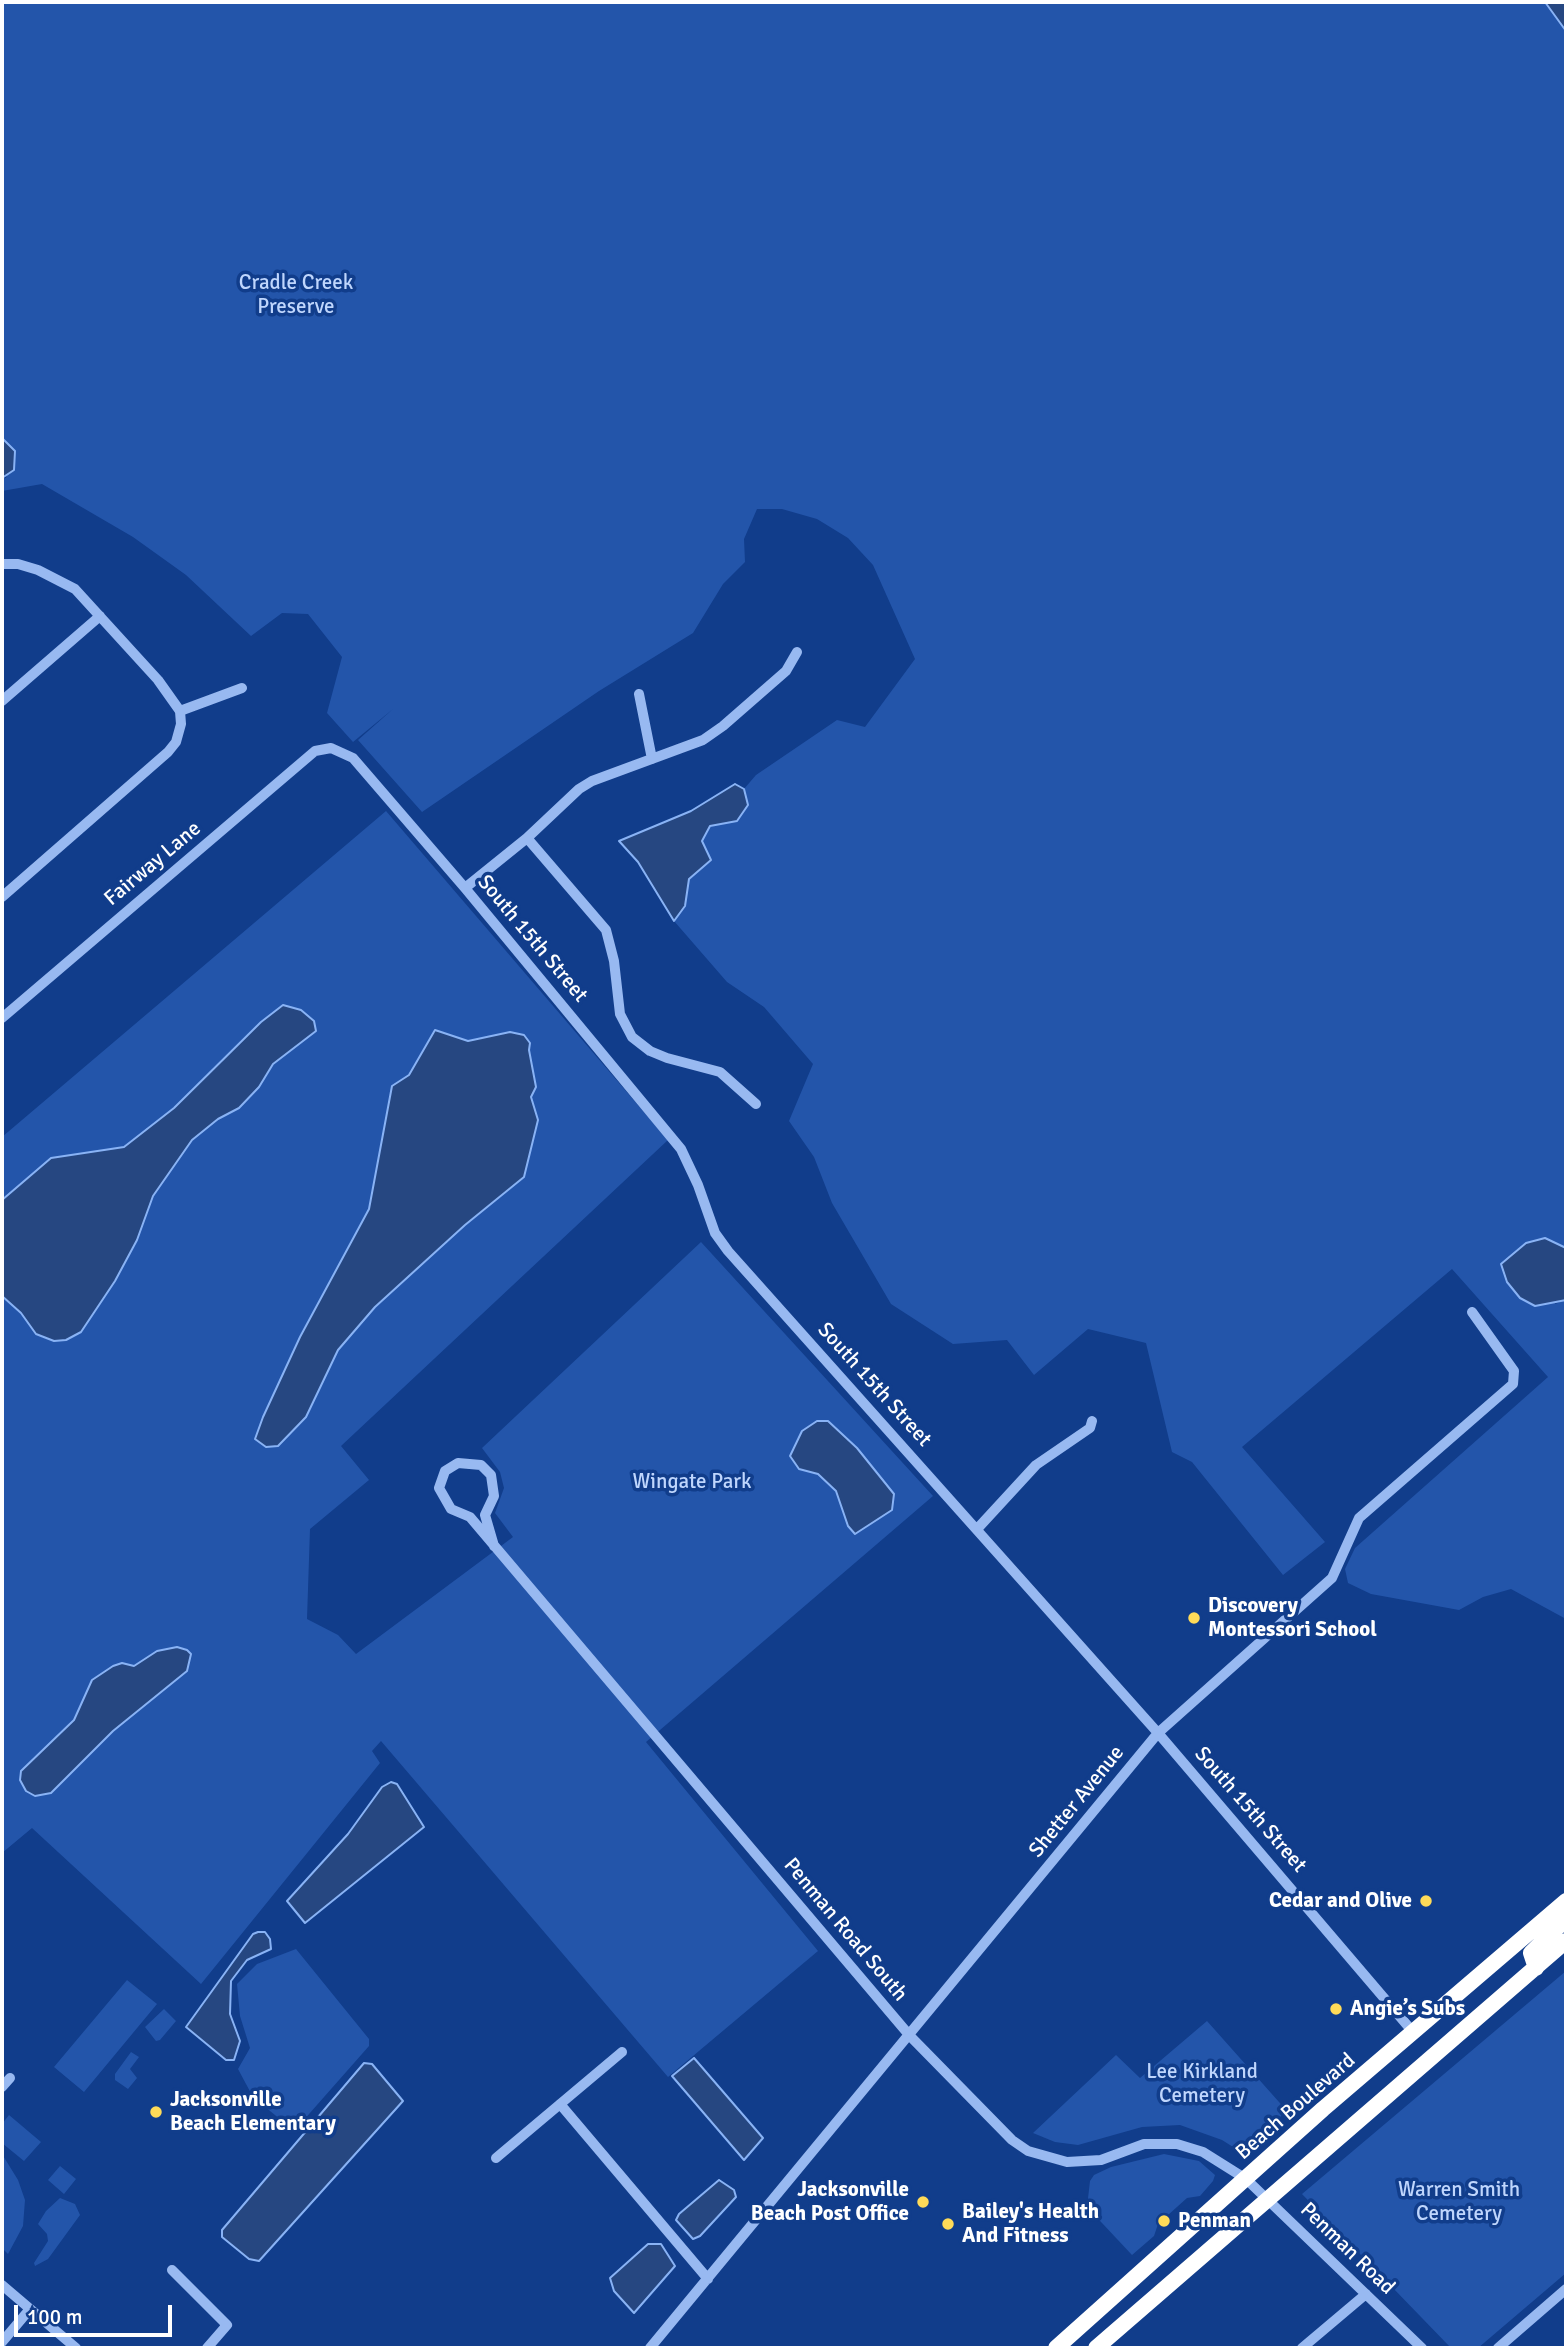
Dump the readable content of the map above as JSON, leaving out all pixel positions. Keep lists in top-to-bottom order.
{
  "streets": {
    "highway": ["Beach Boulevard"],
    "street": [
      "Fairway Lane",
      "South 15th Street",
      "Shetter Avenue",
      "Penman Road South",
      "Penman Road"
    ]
  },
  "crossings": [
    ["Fairway Lane", "South 15th Street"],
    ["South 15th Street", "Shetter Avenue"],
    ["South 15th Street", "Beach Boulevard"],
    ["Shetter Avenue", "Penman Road South"],
    ["Penman Road South", "Beach Boulevard"],
    ["Penman Road South", "Penman Road"],
    ["Beach Boulevard", "Penman Road"]
  ],
  "parks": [
    "Cradle Creek Preserve",
    "Wingate Park",
    "Lee Kirkland Cemetery",
    "Warren Smith Cemetery"
  ],
  "places": [
    "Discovery Montessori School",
    "Cedar and Olive",
    "Angie’s Subs",
    "Jacksonville Beach Elementary",
    "Jacksonville Beach Post Office",
    "Penman",
    "Bailey's Health And Fitness"
  ],
  "scale_bar": "100 m"
}
